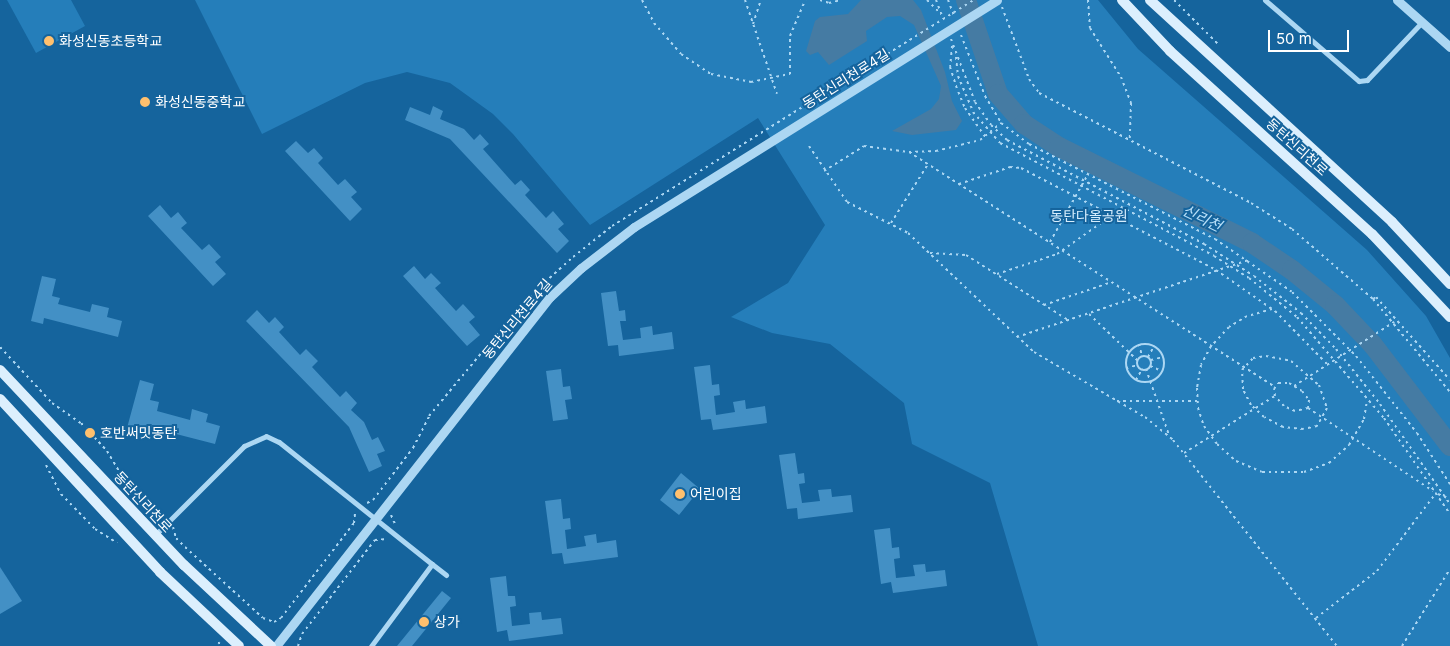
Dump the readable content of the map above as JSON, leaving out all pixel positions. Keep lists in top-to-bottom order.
{
  "streets": {
    "main road": ["동탄신리천로"],
    "street": ["동탄신리천로4길"]
  },
  "water": ["신리천"],
  "parks": ["동탄다올공원"],
  "places": [
    "화성신동초등학교",
    "화성신동중학교",
    "호반써밋동탄",
    "어린이집",
    "상가"
  ],
  "scale_bar": "50 m"
}
